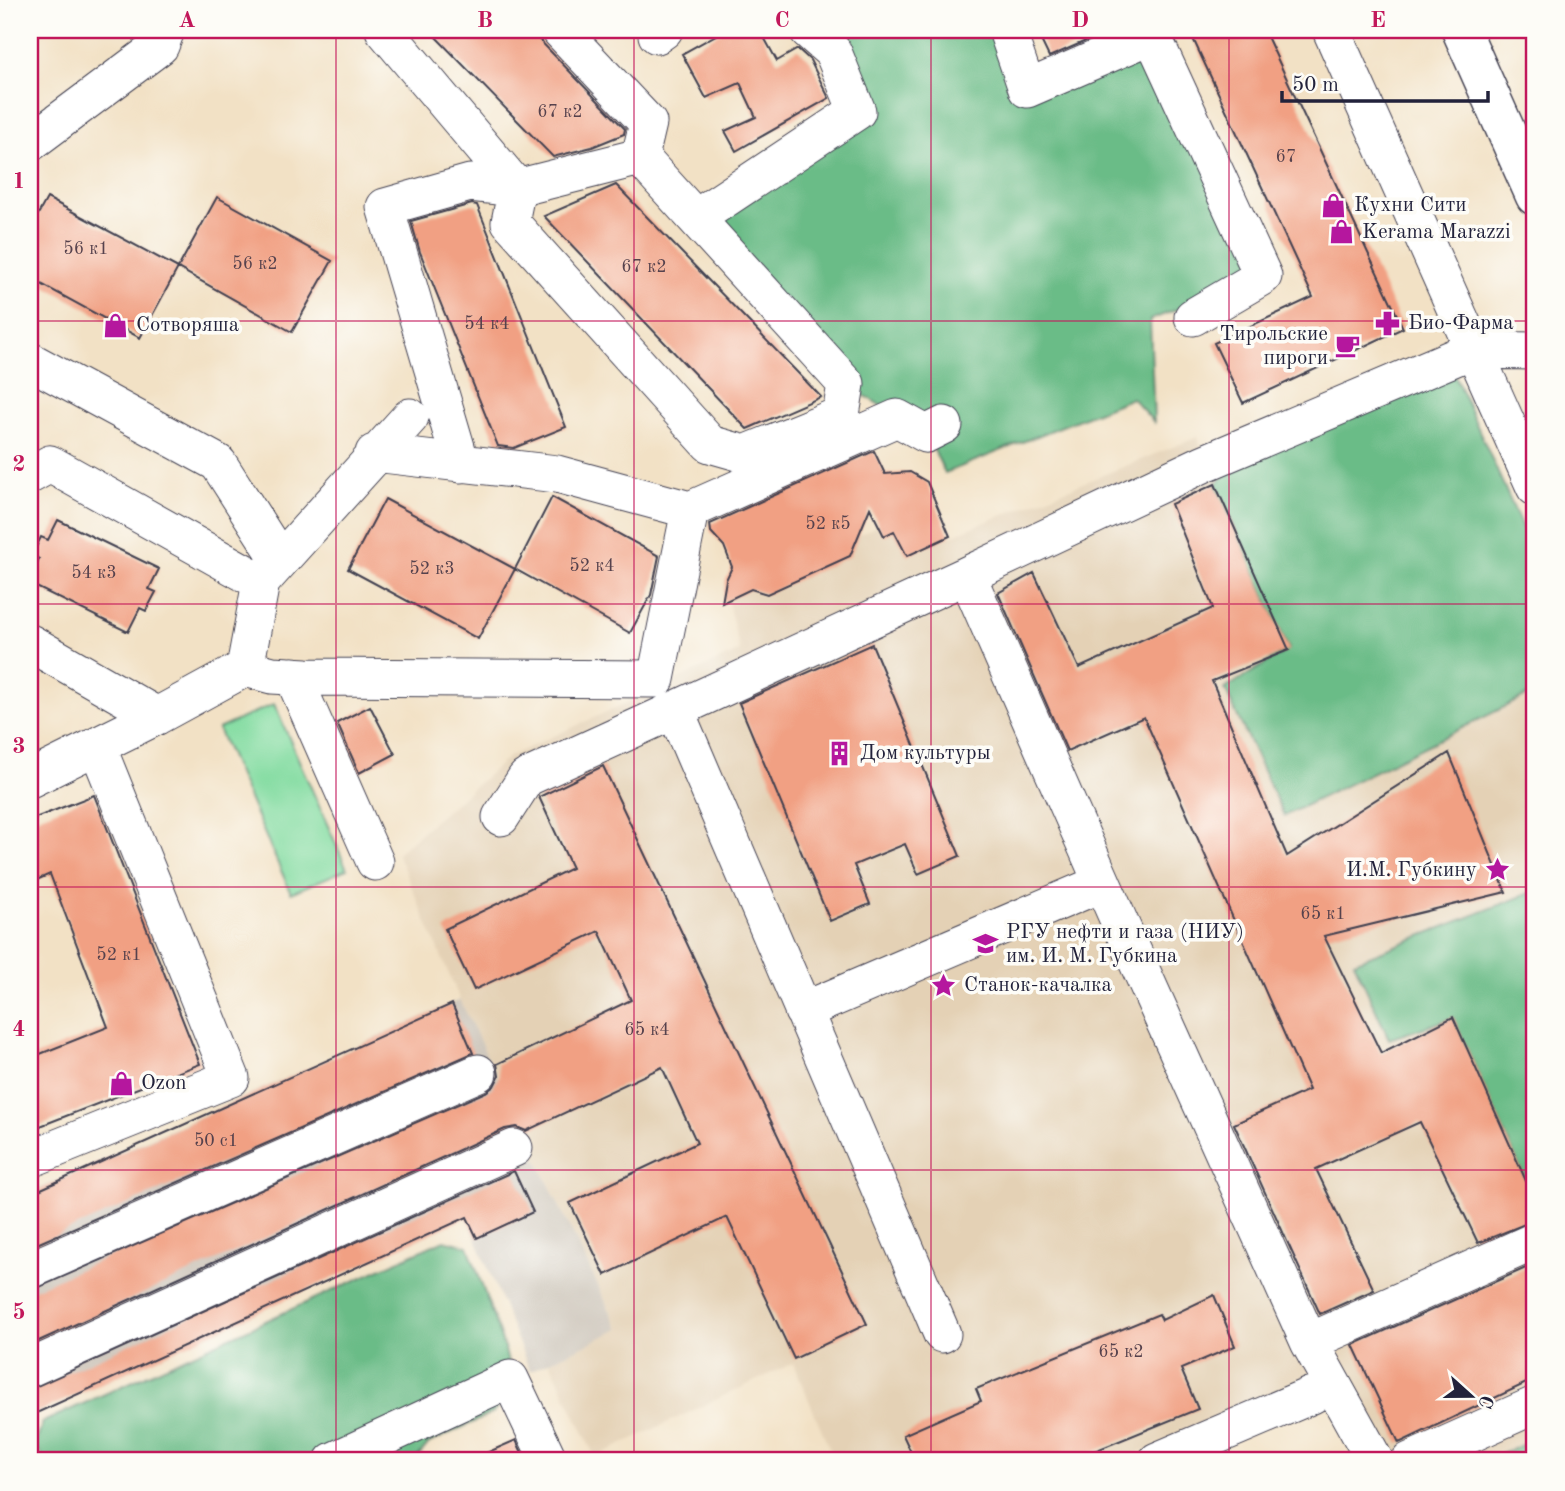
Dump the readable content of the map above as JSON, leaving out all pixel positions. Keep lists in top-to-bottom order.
{
  "places": {
    "shop": [
      "Кухни Сити",
      "Kerama Marazzi",
      "Сотворяша",
      "Ozon"
    ],
    "pharmacy": ["Био-Фарма"],
    "cafe": ["Тирольские пироги"],
    "building": ["Дом культуры"],
    "place": ["И.М. Губкину", "Cтанок-качалка"],
    "school or university": ["РГУ нефти и газа (НИУ) им. И. М. Губкина"]
  },
  "house_numbers": [
    "67 к2",
    "67",
    "56 к1",
    "56 к2",
    "67 к2",
    "54 к4",
    "52 к5",
    "52 к4",
    "52 к3",
    "54 к3",
    "65 к1",
    "52 к1",
    "65 к4",
    "50 с1",
    "65 к2"
  ],
  "scale_bar": "50 m",
  "north": "right",
  "grid": {
    "columns": [
      "A",
      "B",
      "C",
      "D",
      "E"
    ],
    "rows": [
      "1",
      "2",
      "3",
      "4",
      "5"
    ]
  }
}
